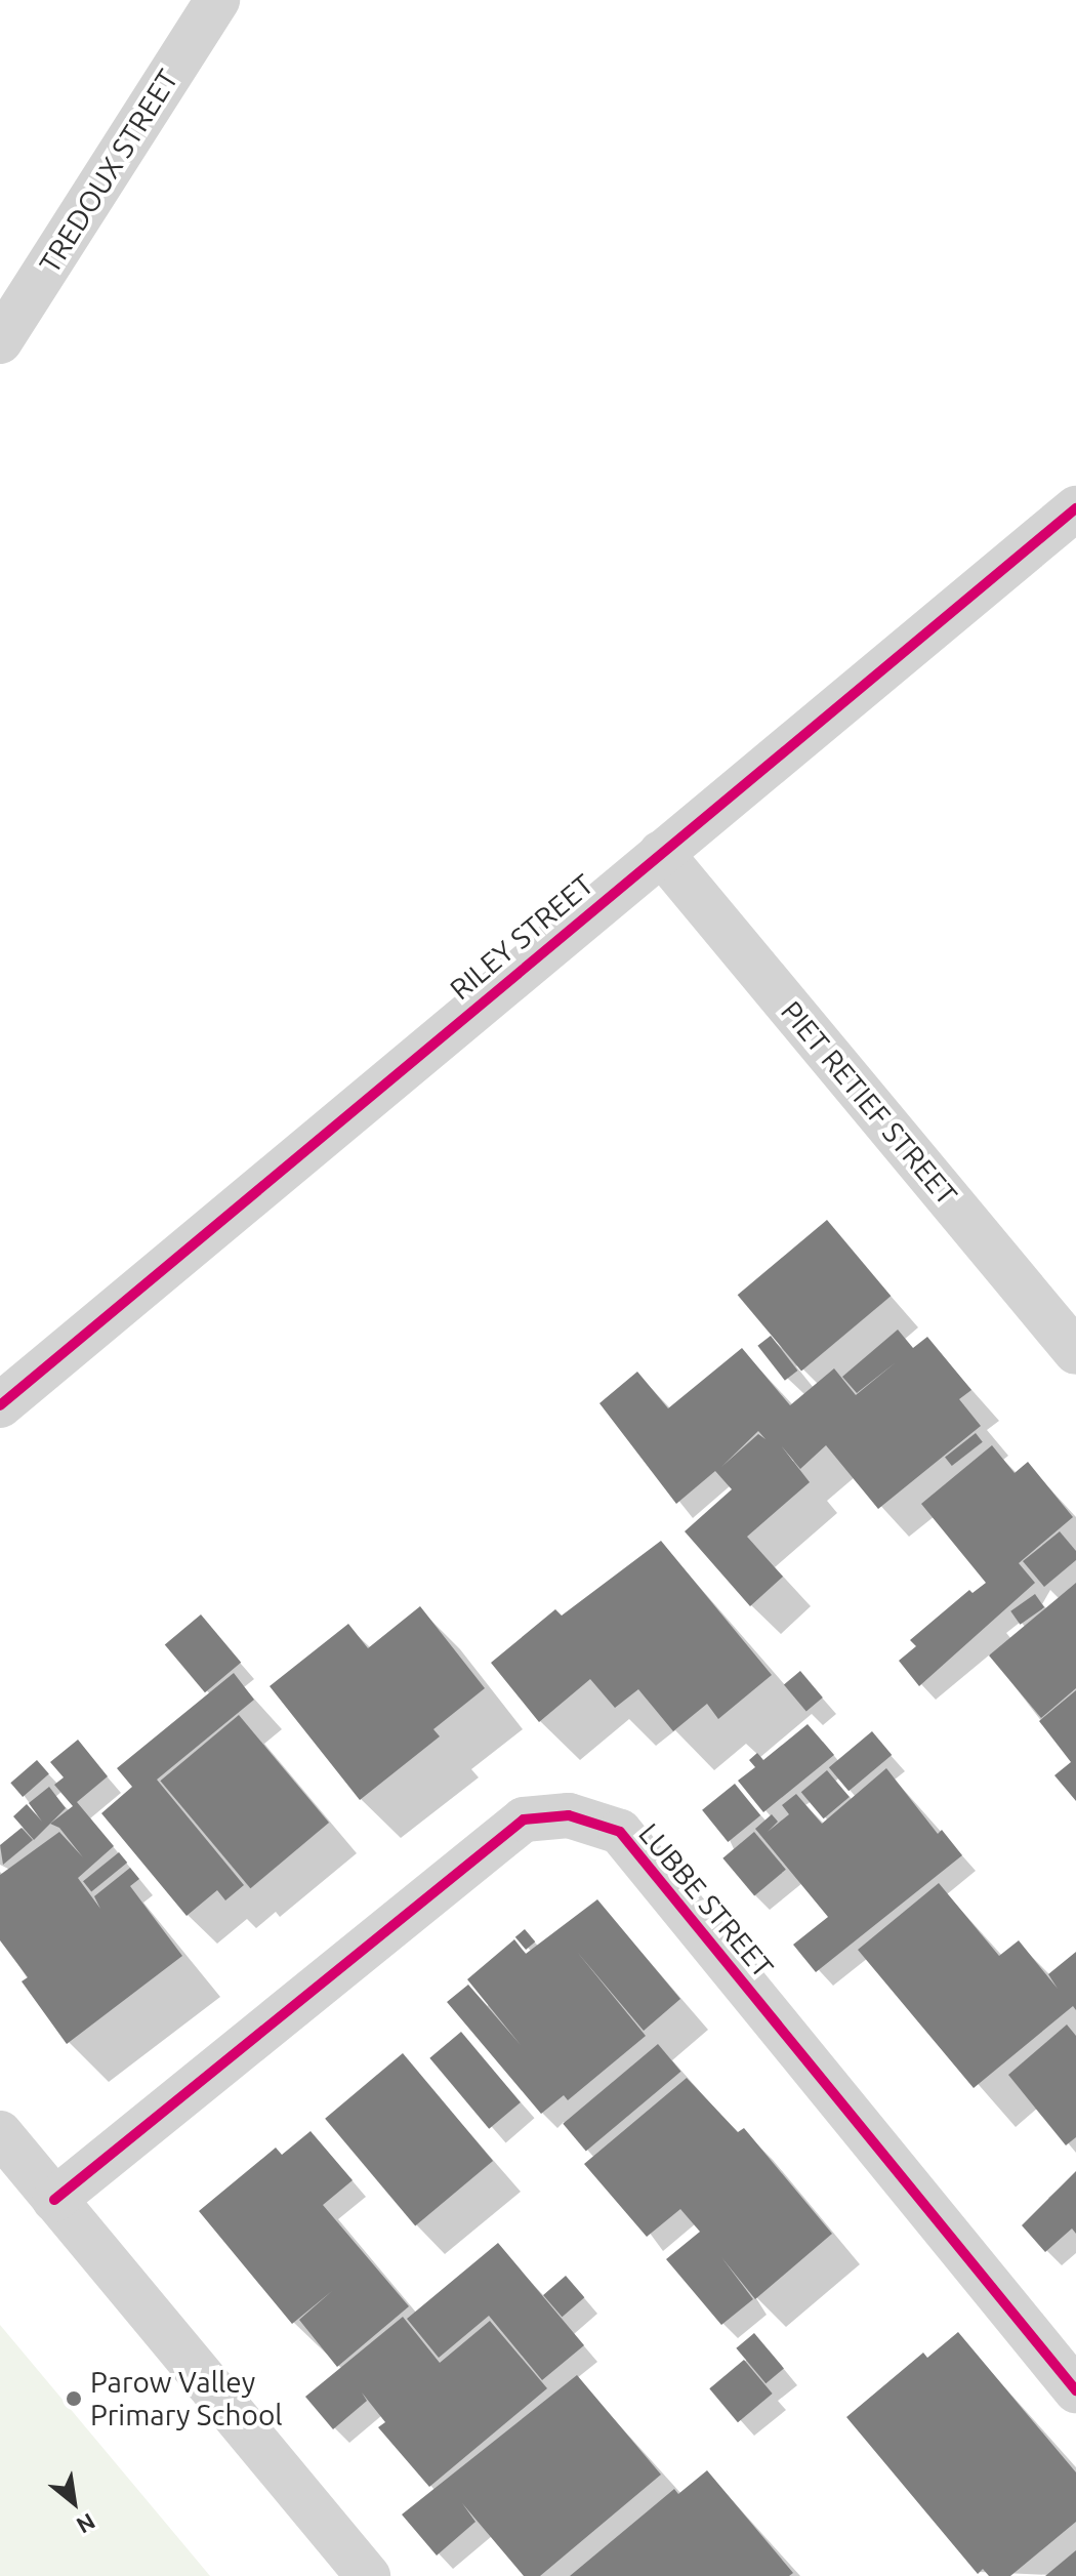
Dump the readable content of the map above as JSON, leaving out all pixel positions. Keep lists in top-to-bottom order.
{
  "streets": {
    "street": [
      "TREDOUX STREET",
      "RILEY STREET",
      "PIET RETIEF STREET",
      "LUBBE STREET"
    ]
  },
  "crossings": [
    ["RILEY STREET", "PIET RETIEF STREET"]
  ],
  "places": ["Parow Valley Primary School"],
  "north": "bottom right"
}
